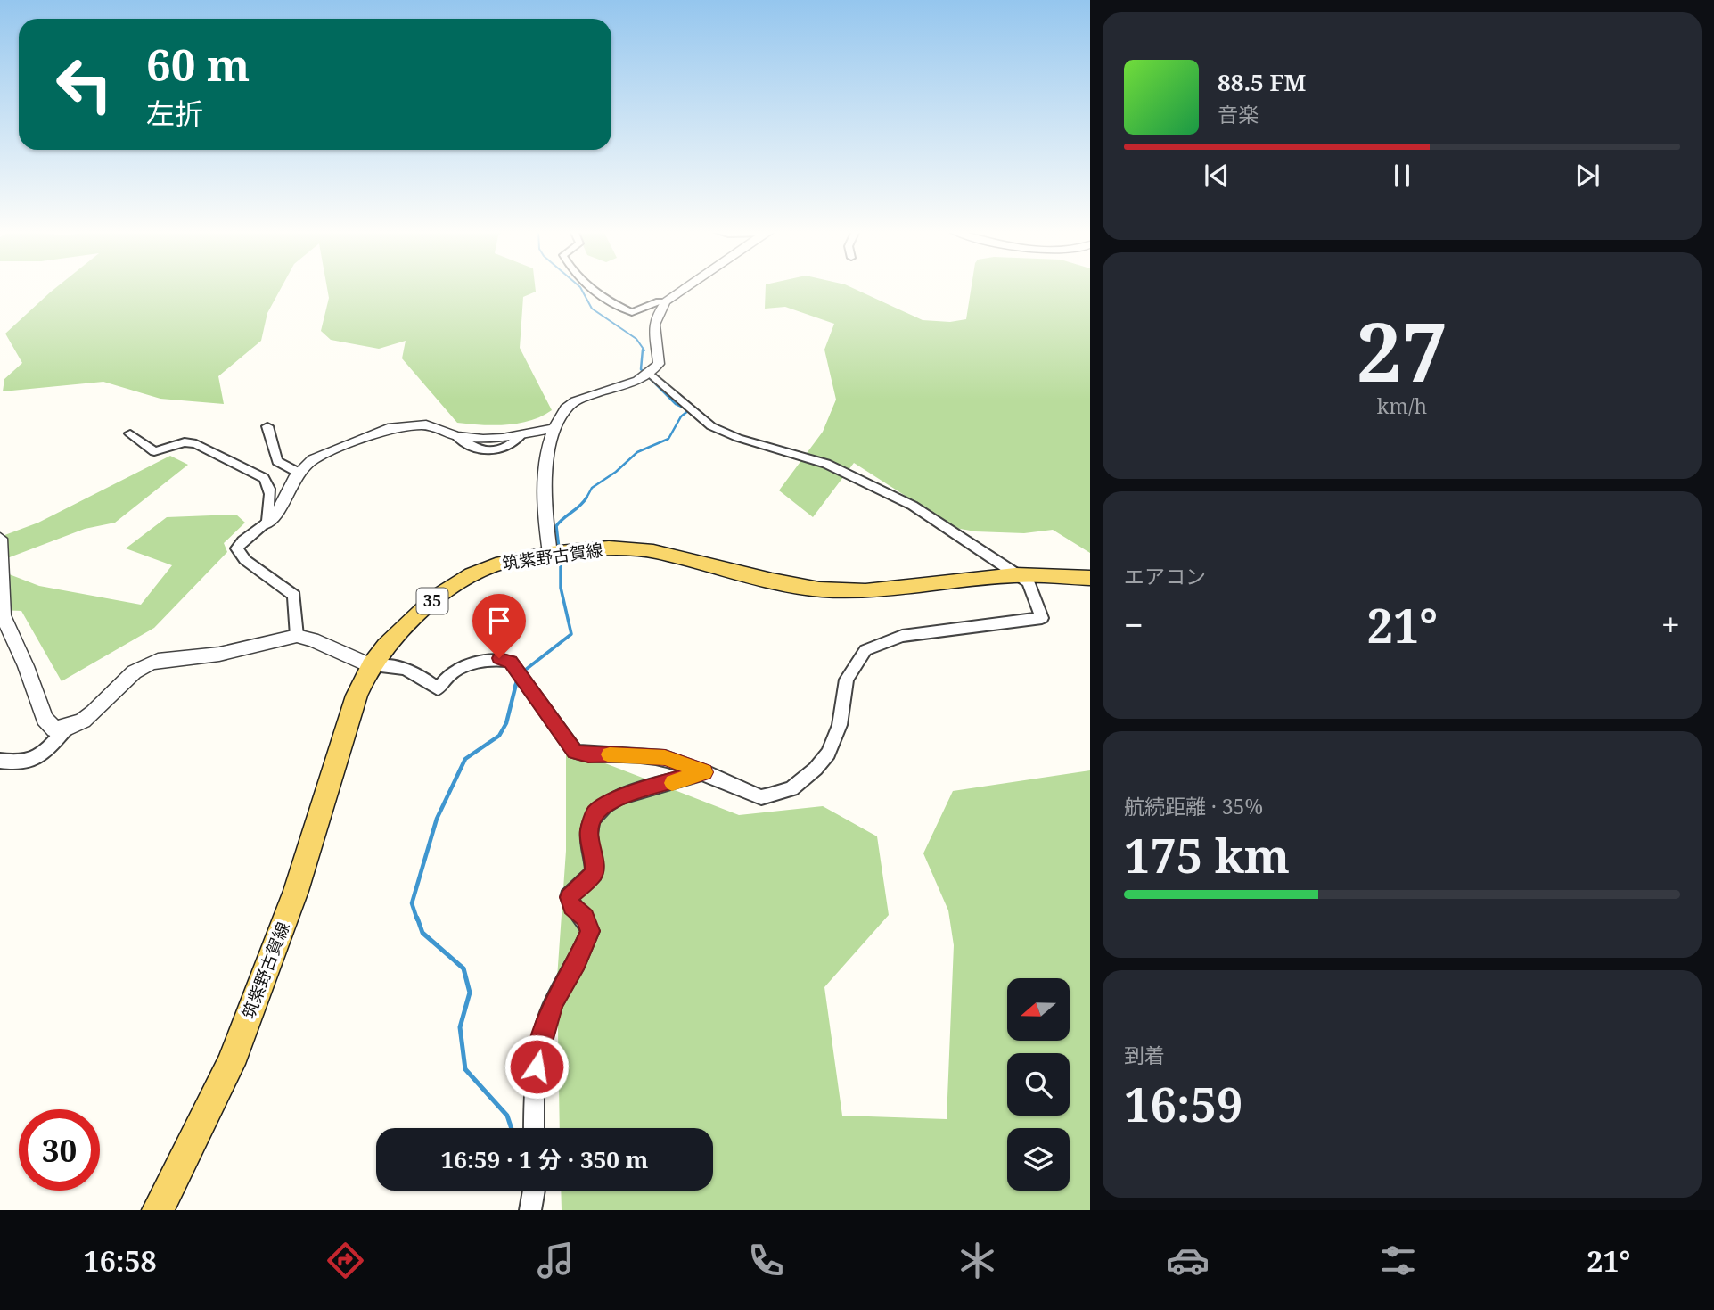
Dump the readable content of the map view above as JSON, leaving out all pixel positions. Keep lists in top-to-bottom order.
{
  "streets": {
    "main road": ["筑紫野古賀線", "35"]
  },
  "north": "left",
  "page": {
    "turn": ["60 m", "左折"],
    "song": ["88.5 FM", "音楽"],
    "tile": [
      ["27", "km/h"],
      "エアコン",
      ["航続距離 · 35%", "175 km"],
      ["到着", "16:59"]
    ],
    "heat": ["−", "21°", "+"],
    "limit": "30",
    "trip": "16:59 · 1 分 · 350 m",
    "tabs": ["16:58", "21°"]
  }
}
